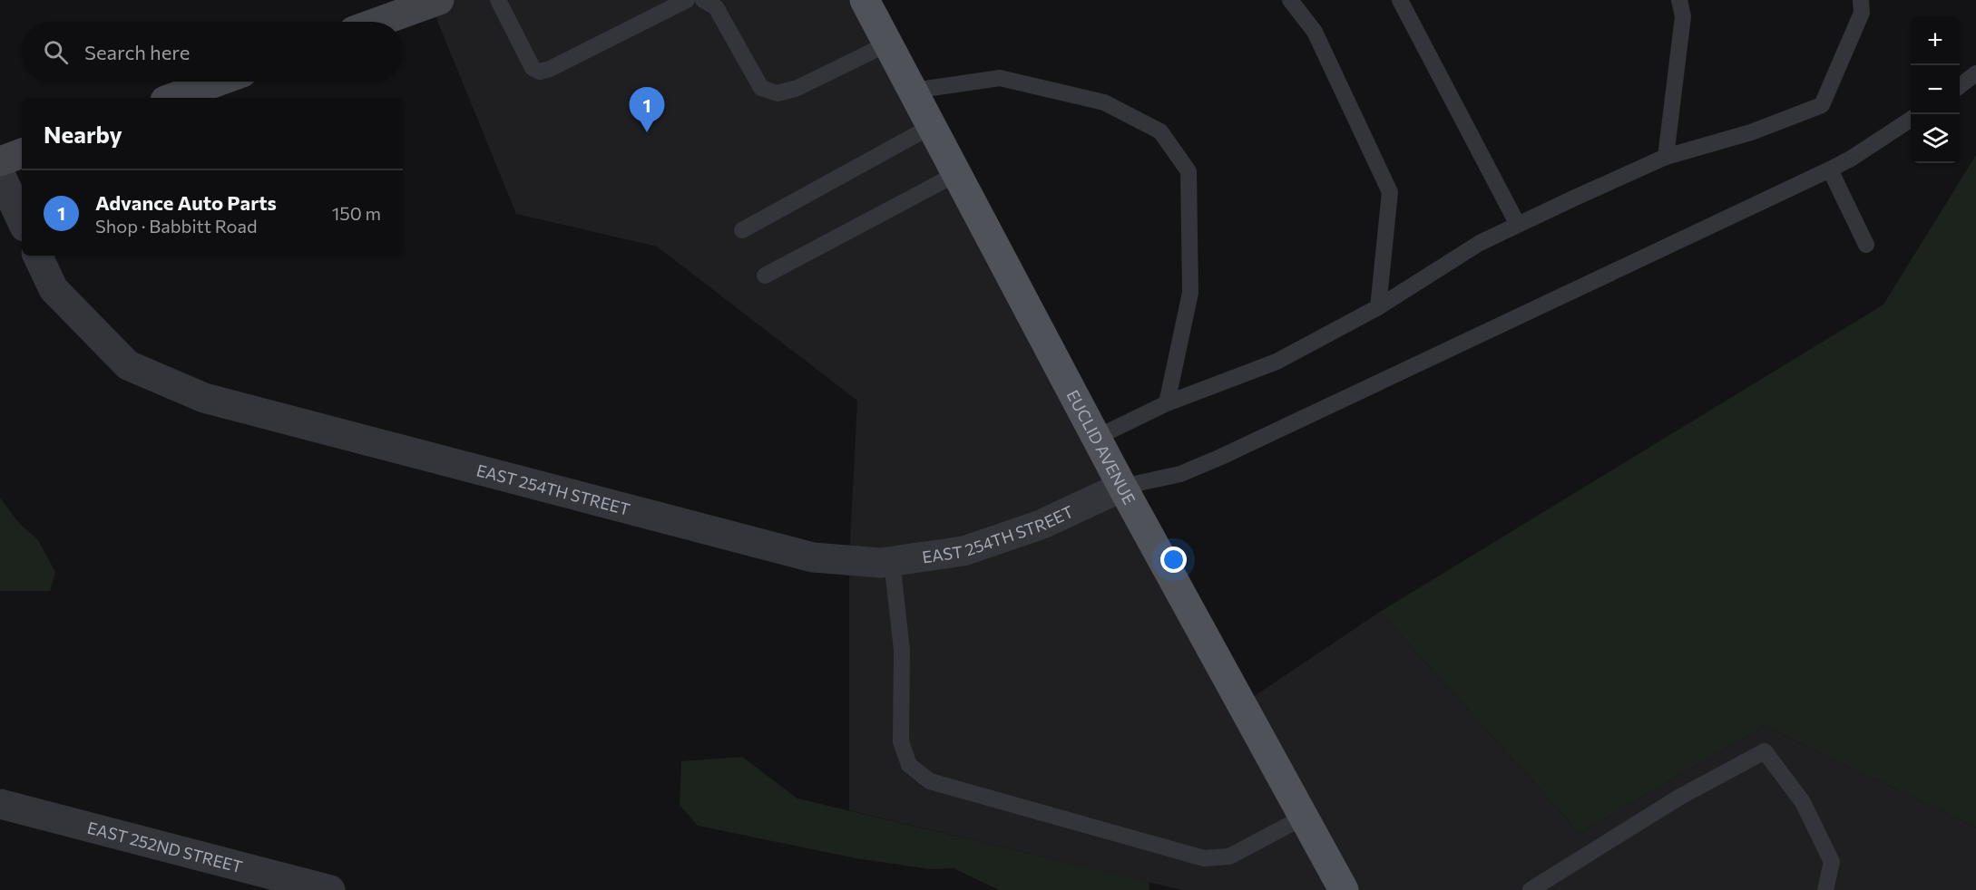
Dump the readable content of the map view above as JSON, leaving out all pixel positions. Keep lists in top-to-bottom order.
{
  "streets": {
    "main road": ["EUCLID AVENUE"],
    "street": ["EAST 254TH STREET", "EAST 252ND STREET"]
  },
  "crossings": [
    ["EUCLID AVENUE", "EAST 254TH STREET"]
  ],
  "page": {
    "map_buttons": ["+", "−"],
    "search": "Search here",
    "pins": "1",
    "heading": "Nearby",
    "list": [
      {
        "mark": "1",
        "name": "Advance Auto Parts",
        "note": "Shop · Babbitt Road",
        "value": "150 m"
      }
    ]
  }
}
